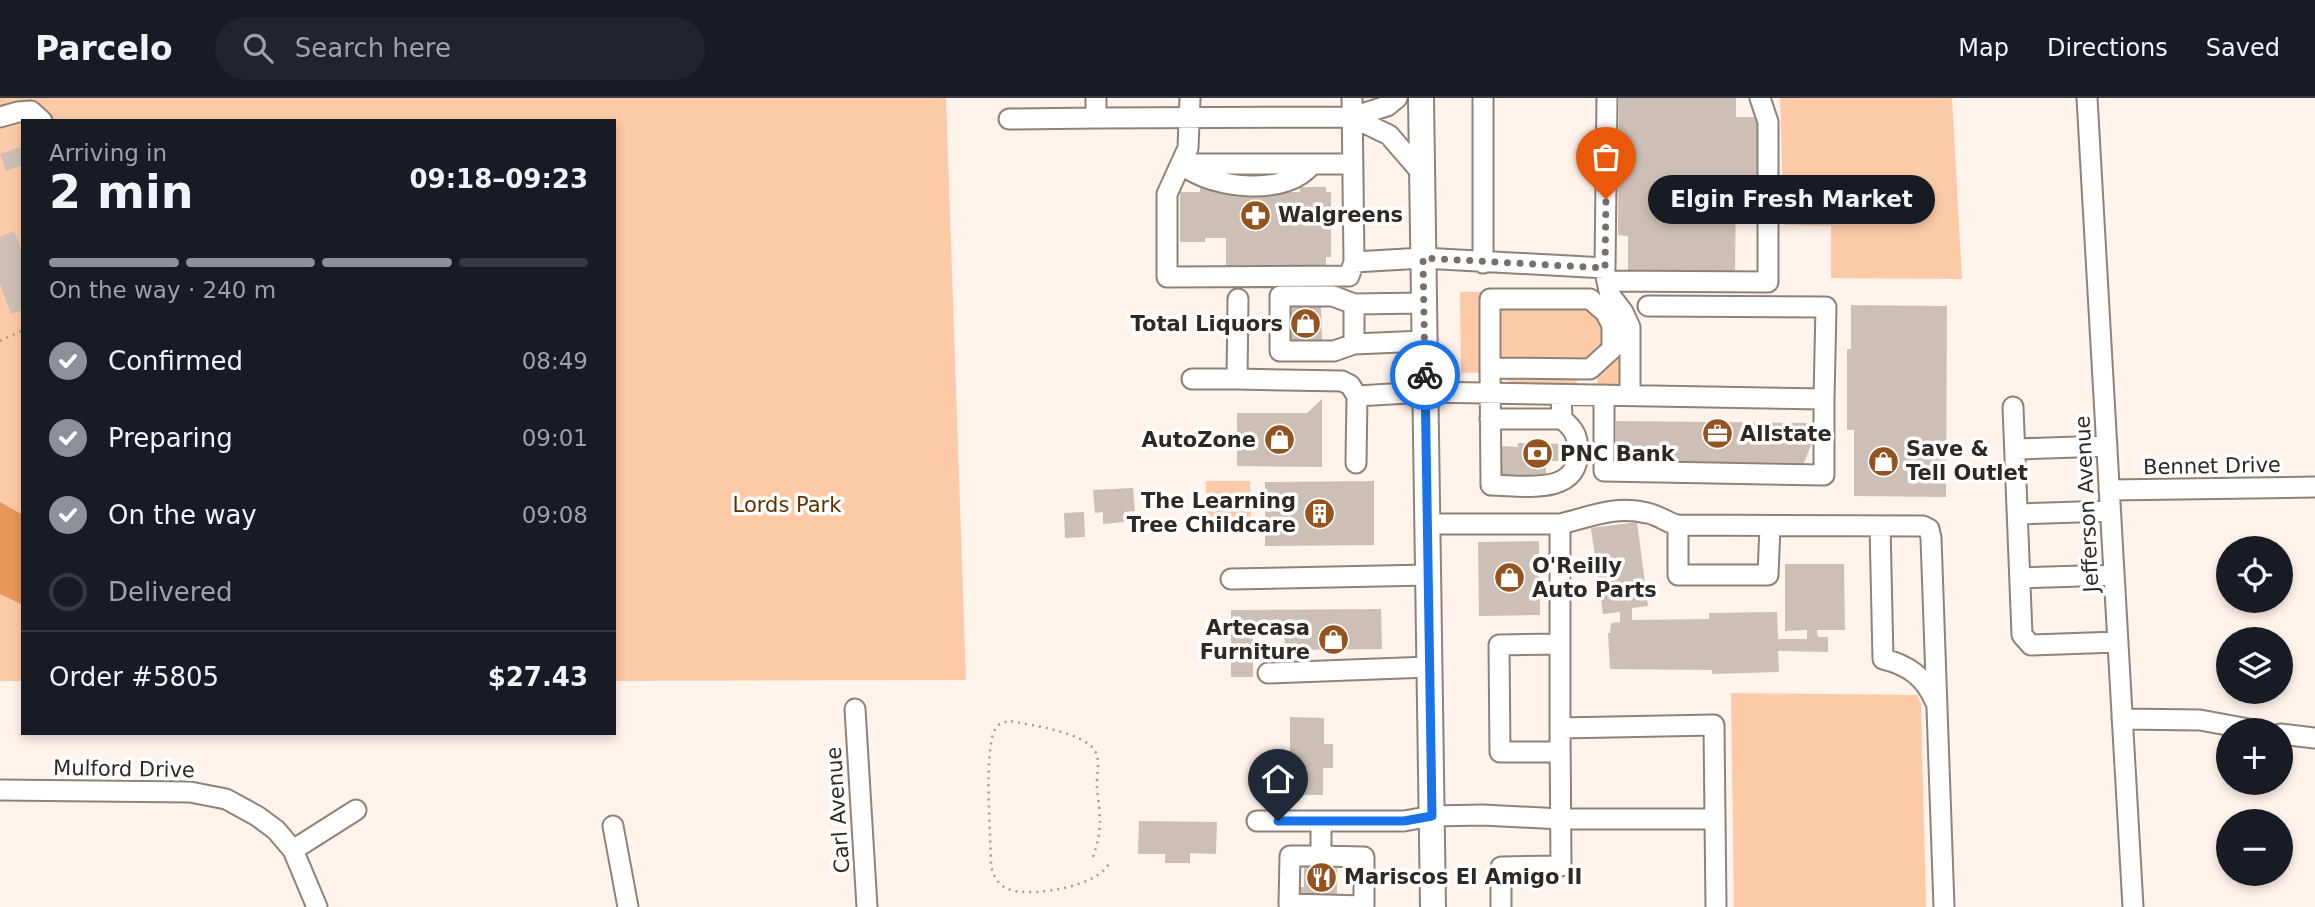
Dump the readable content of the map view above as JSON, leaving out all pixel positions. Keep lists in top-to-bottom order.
{
  "streets": {
    "street": [
      "Bennet Drive",
      "Jefferson Avenue",
      "Mulford Drive",
      "Carl Avenue"
    ]
  },
  "crossings": [
    ["Bennet Drive", "Jefferson Avenue"]
  ],
  "parks": ["Lords Park"],
  "places": {
    "other": ["Elgin Fresh Market"],
    "pharmacy": ["Walgreens"],
    "shop": [
      "Total Liquors",
      "AutoZone",
      "Save & Tell Outlet",
      "O'Reilly Auto Parts",
      "Artecasa Furniture"
    ],
    "office": ["Allstate"],
    "bank": ["PNC Bank"],
    "building": ["The Learning Tree Childcare"],
    "restaurant": ["Mariscos El Amigo II"]
  },
  "page": {
    "header": "Parcelo",
    "search": "Search here",
    "nav": ["Map", "Directions", "Saved"],
    "heading": ["2 min", "Arriving in", "09:18–09:23"],
    "panel": ["Order #5805", "$27.43"],
    "bubble": "Elgin Fresh Market",
    "bar": "On the way · 240 m",
    "list": [
      ["Confirmed", "08:49"],
      ["Preparing", "09:01"],
      ["On the way", "09:08"],
      "Delivered"
    ],
    "map_buttons": ["+", "−"]
  }
}
